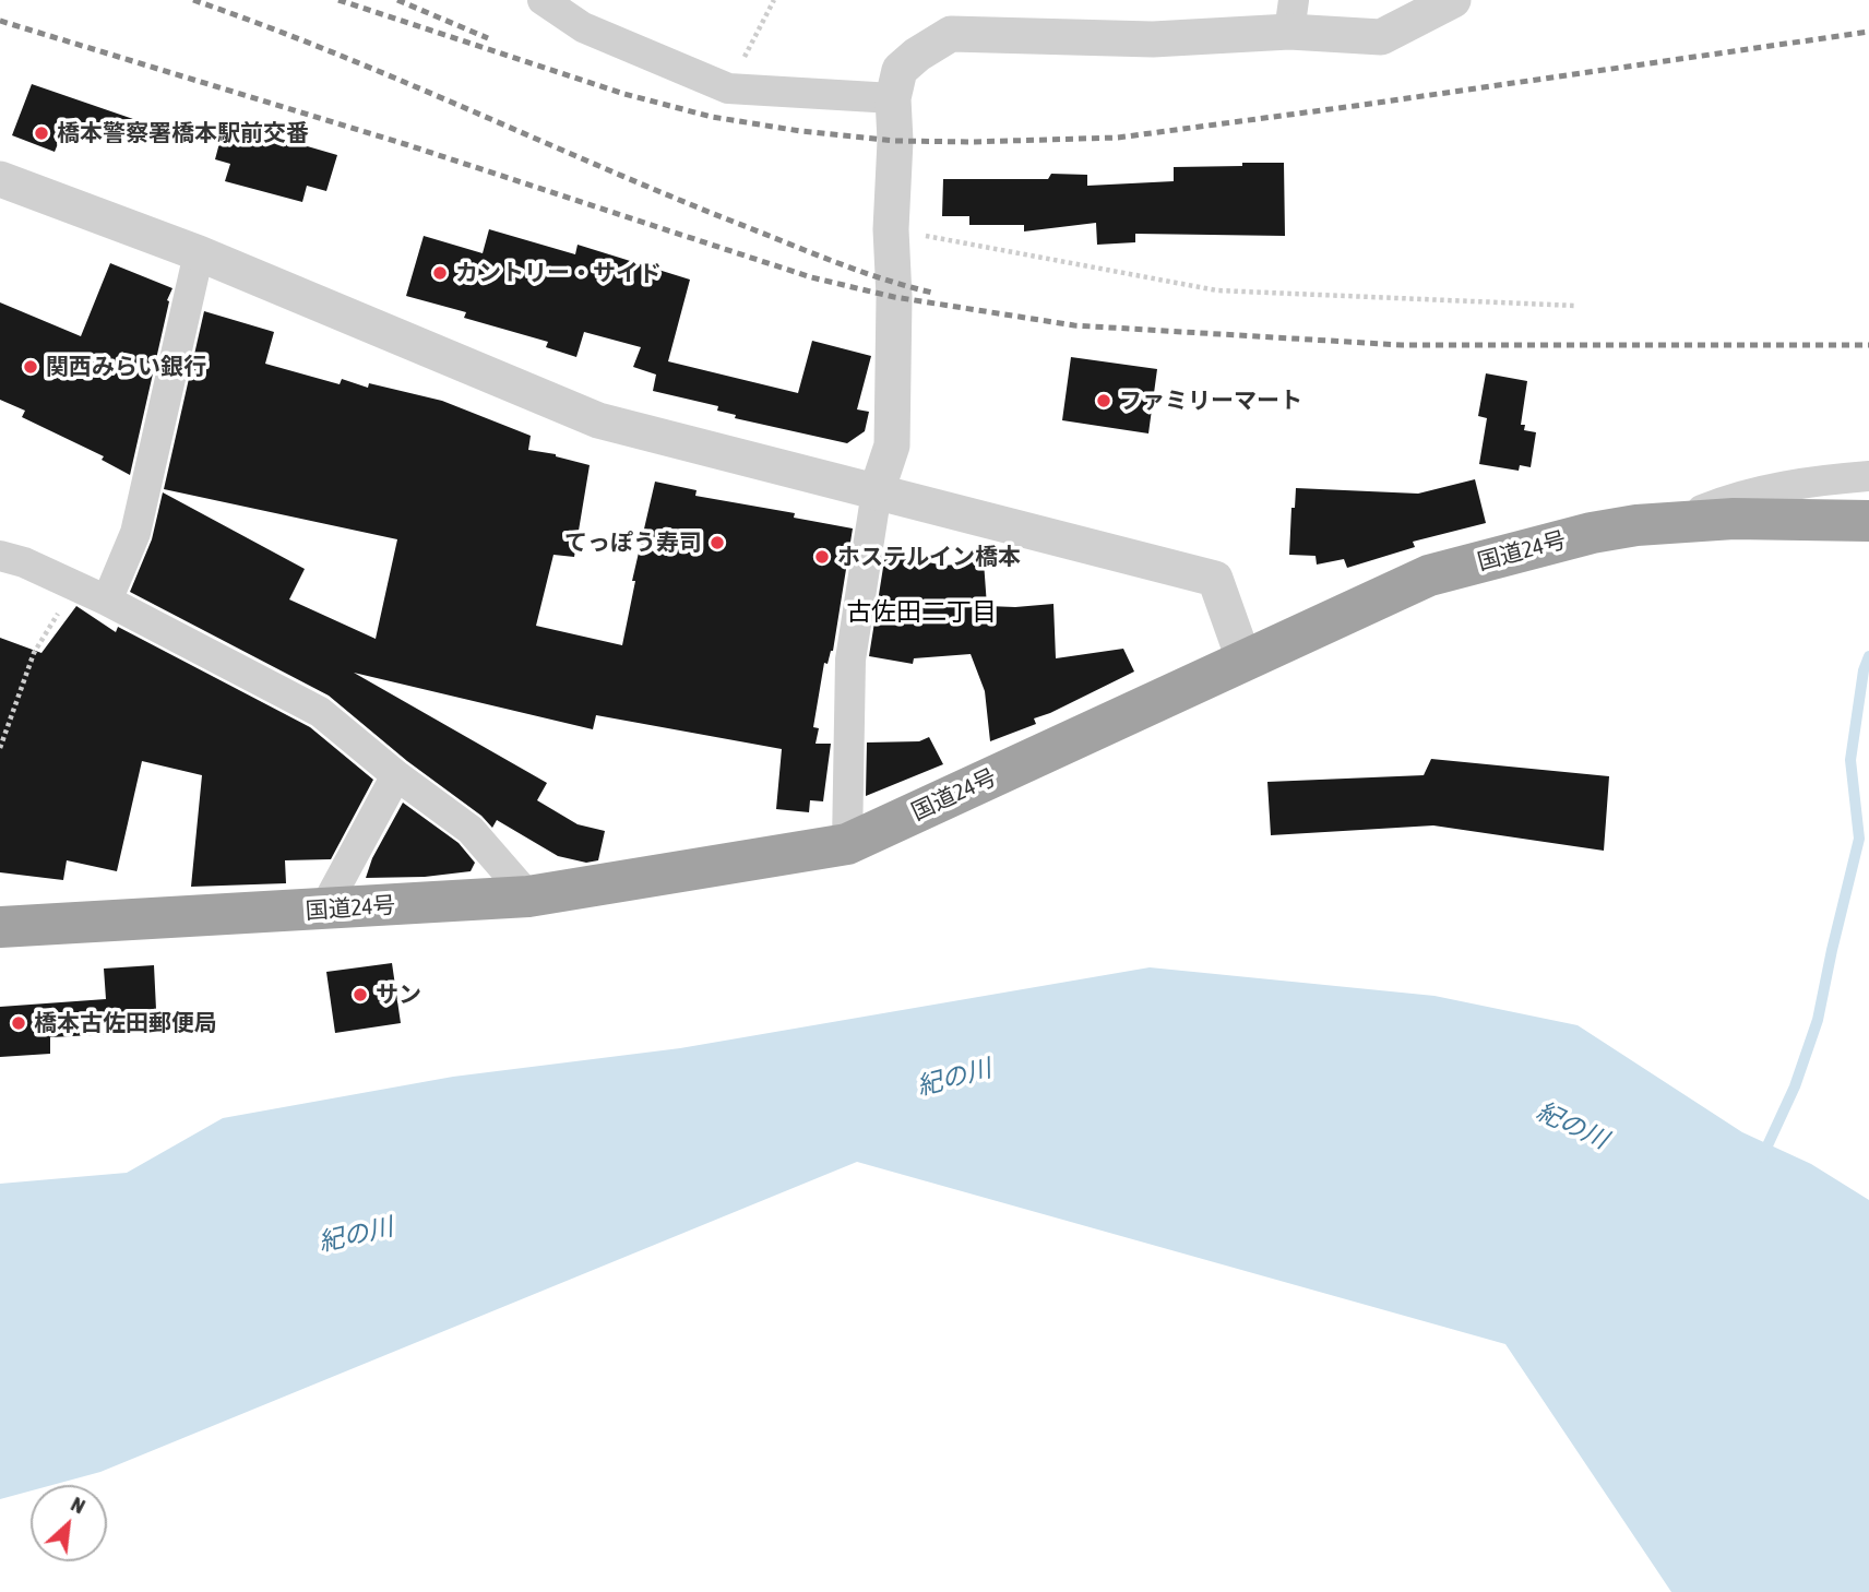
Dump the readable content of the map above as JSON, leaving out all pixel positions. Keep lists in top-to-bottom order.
{
  "streets": {
    "highway": ["国道24号"]
  },
  "districts": ["古佐田二丁目"],
  "water": ["紀の川"],
  "places": [
    "橋本警察署橋本駅前交番",
    "カントリー・サイド",
    "関西みらい銀行",
    "ファミリーマート",
    "てっぽう寿司",
    "ホステルイン橋本",
    "サン",
    "橋本古佐田郵便局"
  ],
  "north": "top right"
}
